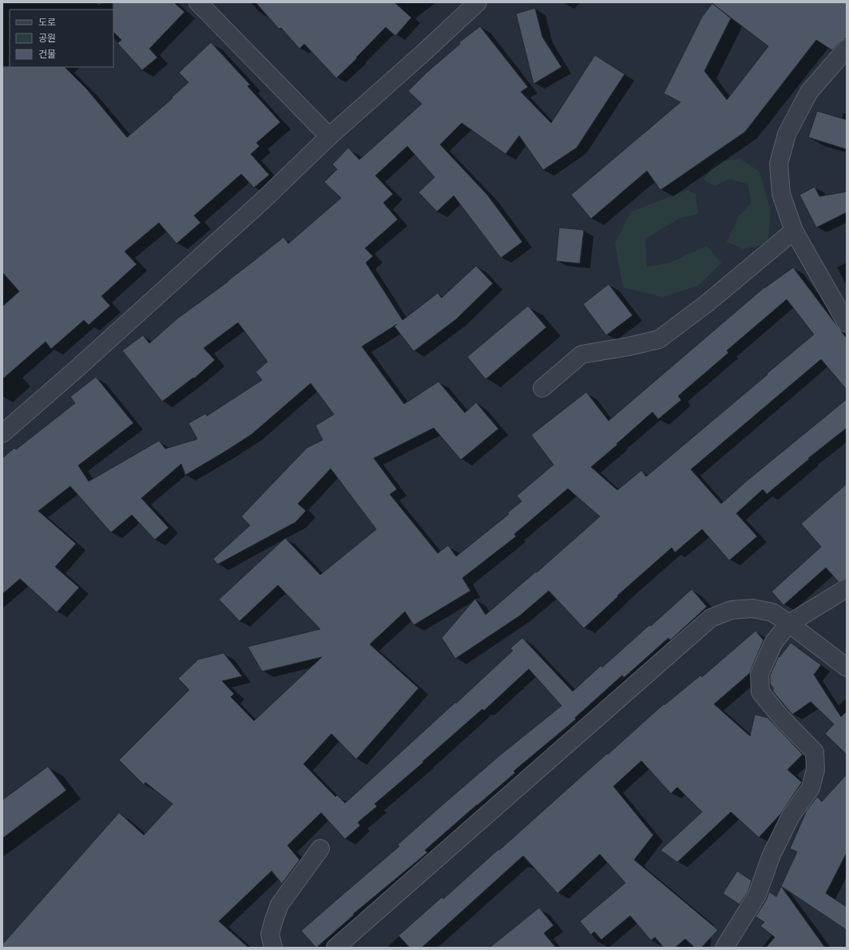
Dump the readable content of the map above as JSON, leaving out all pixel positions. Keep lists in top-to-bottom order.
{
  "legend": ["도로", "공원", "건물"]
}
